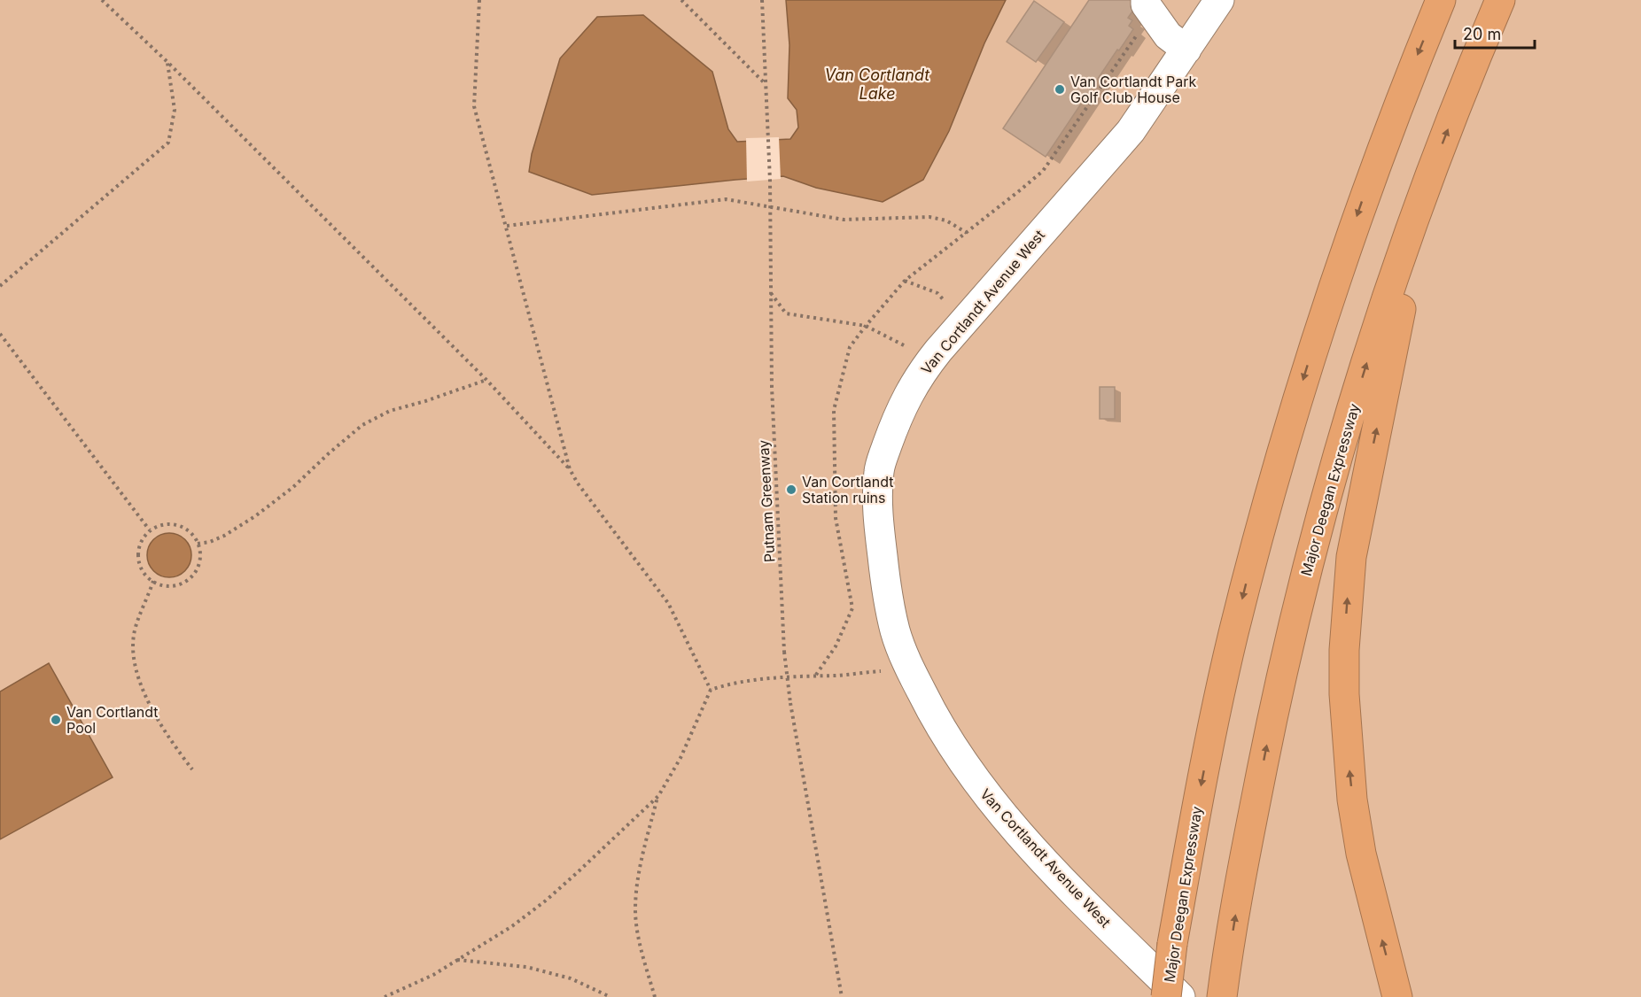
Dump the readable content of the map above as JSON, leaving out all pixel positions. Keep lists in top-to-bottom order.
{
  "streets": {
    "highway": ["Major Deegan Expressway"],
    "street": ["Van Cortlandt Avenue West"],
    "path": ["Putnam Greenway"]
  },
  "water": ["Van Cortlandt Lake"],
  "places": ["Van Cortlandt Park Golf Club House", "Van Cortlandt Station ruins", "Van Cortlandt Pool"],
  "scale_bar": "20 m"
}
